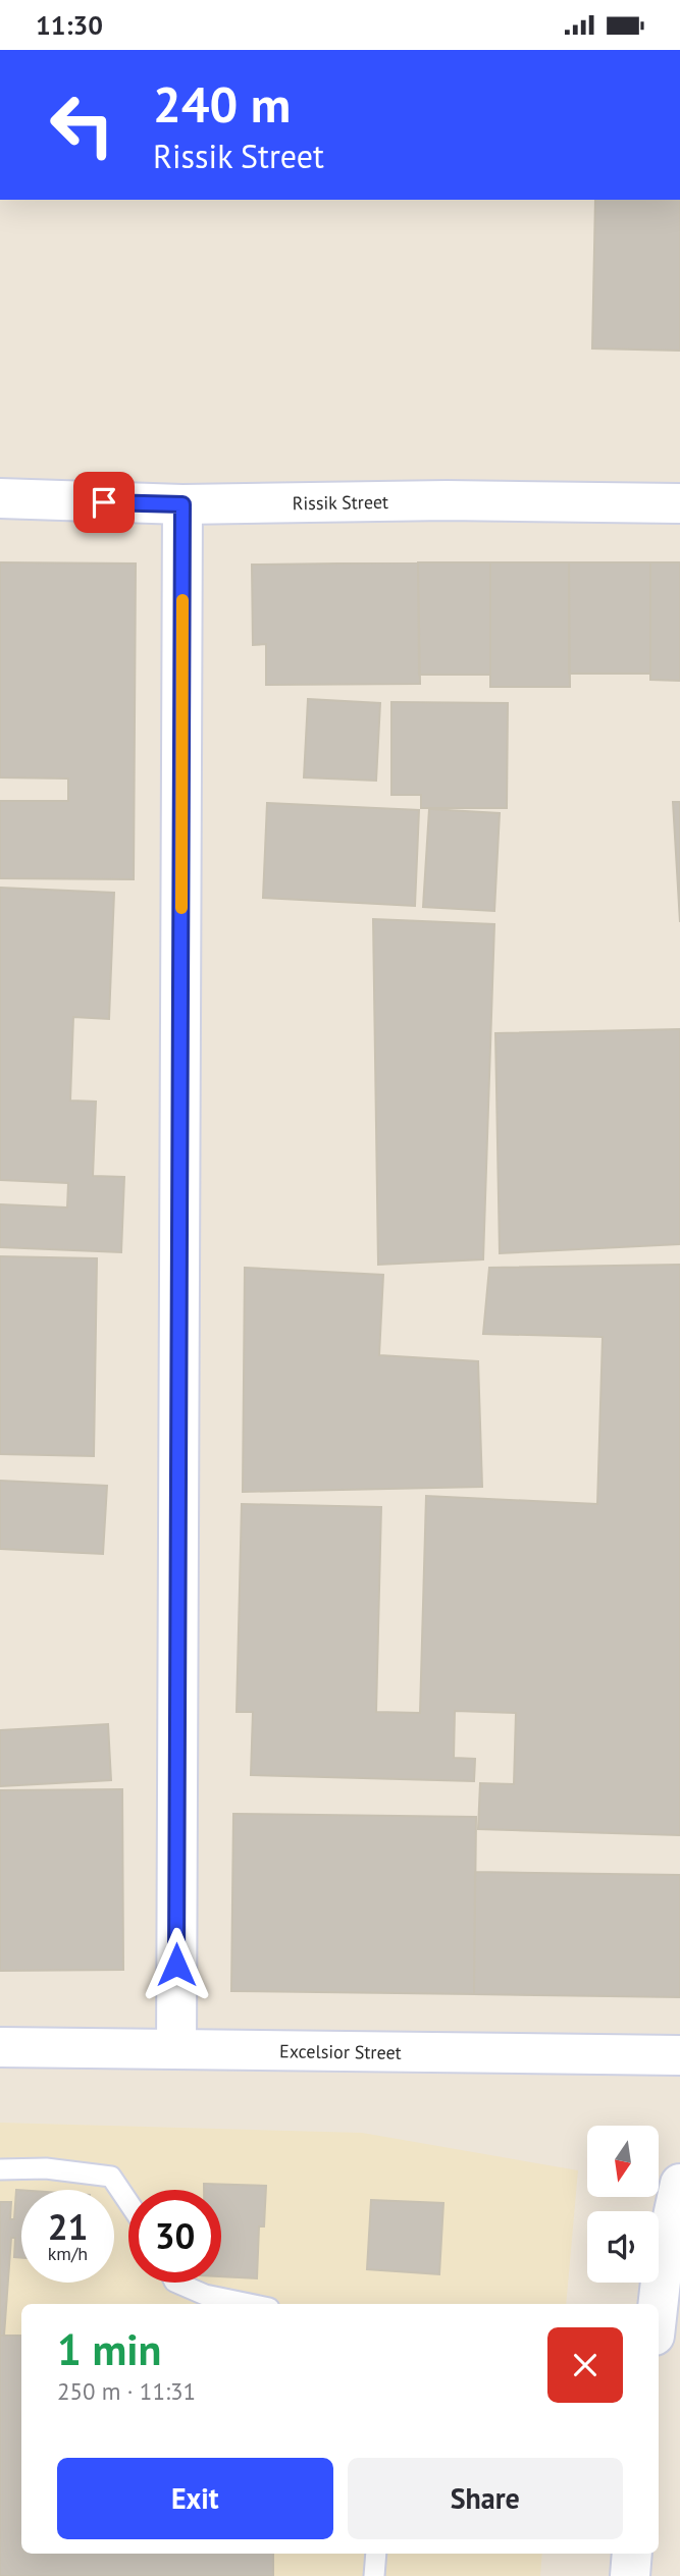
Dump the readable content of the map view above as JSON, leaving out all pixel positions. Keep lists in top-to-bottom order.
{
  "streets": {
    "street": ["Rissik Street", "Excelsior Street"]
  },
  "north": "bottom",
  "page": {
    "status": "11:30",
    "turn": ["240 m", "Rissik Street"],
    "speed": "21 km/h",
    "limit": "30",
    "heading": ["1 min", "250 m · 11:31"],
    "buttons": ["Exit", "Share"]
  }
}
